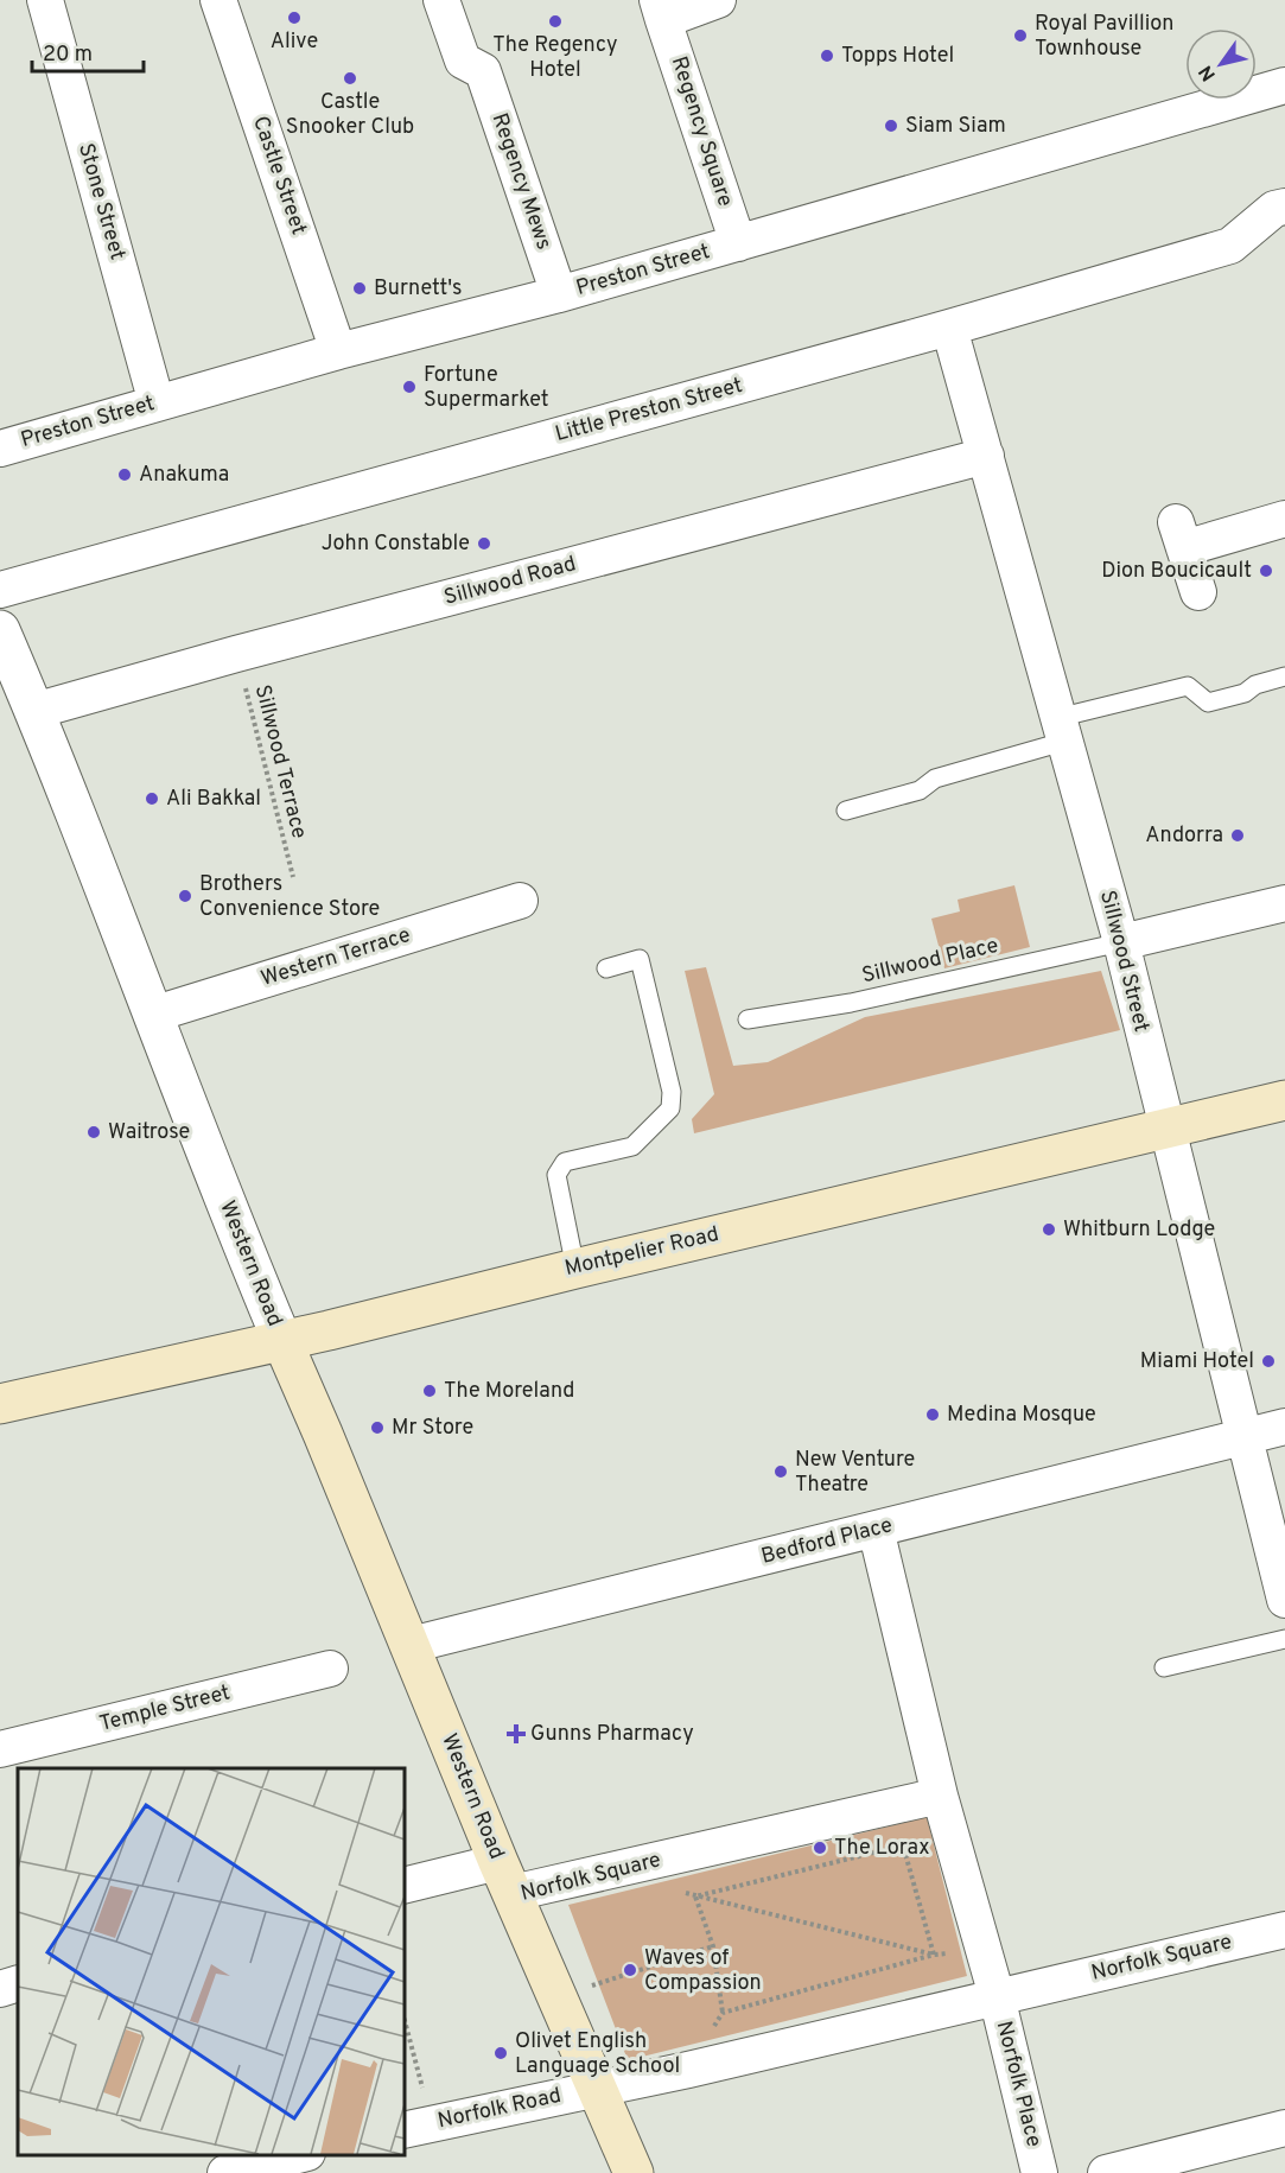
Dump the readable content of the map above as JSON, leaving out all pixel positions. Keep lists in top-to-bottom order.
{
  "streets": {
    "main road": ["Montpelier Road", "Western Road", "Norfolk Square"],
    "street": [
      "Regency Square",
      "Castle Street",
      "Regency Mews",
      "Stone Street",
      "Preston Street",
      "Little Preston Street",
      "Sillwood Road",
      "Western Terrace",
      "Sillwood Street",
      "Bedford Place",
      "Temple Street",
      "Norfolk Place",
      "Norfolk Road"
    ],
    "lane": ["Sillwood Place"],
    "path": ["Sillwood Terrace"]
  },
  "crossings": [
    ["Regency Square", "Preston Street"],
    ["Castle Street", "Preston Street"],
    ["Regency Mews", "Preston Street"],
    ["Stone Street", "Preston Street"],
    ["Little Preston Street", "Sillwood Street"],
    ["Sillwood Road", "Sillwood Terrace"],
    ["Sillwood Road", "Sillwood Street"],
    ["Sillwood Road", "Western Road"],
    ["Western Terrace", "Western Road"],
    ["Sillwood Place", "Sillwood Street"],
    ["Sillwood Street", "Montpelier Road"],
    ["Sillwood Street", "Bedford Place"],
    ["Montpelier Road", "Western Road"],
    ["Western Road", "Bedford Place"],
    ["Western Road", "Norfolk Square"],
    ["Norfolk Square", "Norfolk Place"],
    ["Norfolk Square", "Norfolk Road"]
  ],
  "places": {
    "other": [
      "Alive",
      "The Regency Hotel",
      "Royal Pavillion Townhouse",
      "Topps Hotel",
      "Castle Snooker Club",
      "Siam Siam",
      "Burnett's",
      "Fortune Supermarket",
      "Anakuma",
      "John Constable",
      "Dion Boucicault",
      "Ali Bakkal",
      "Andorra",
      "Brothers Convenience Store",
      "Waitrose",
      "Whitburn Lodge",
      "Miami Hotel",
      "The Moreland",
      "Medina Mosque",
      "Mr Store",
      "New Venture Theatre",
      "The Lorax",
      "Waves of Compassion",
      "Olivet English Language School"
    ],
    "health": ["Gunns Pharmacy"]
  },
  "scale_bar": "20 m",
  "north": "bottom left"
}
